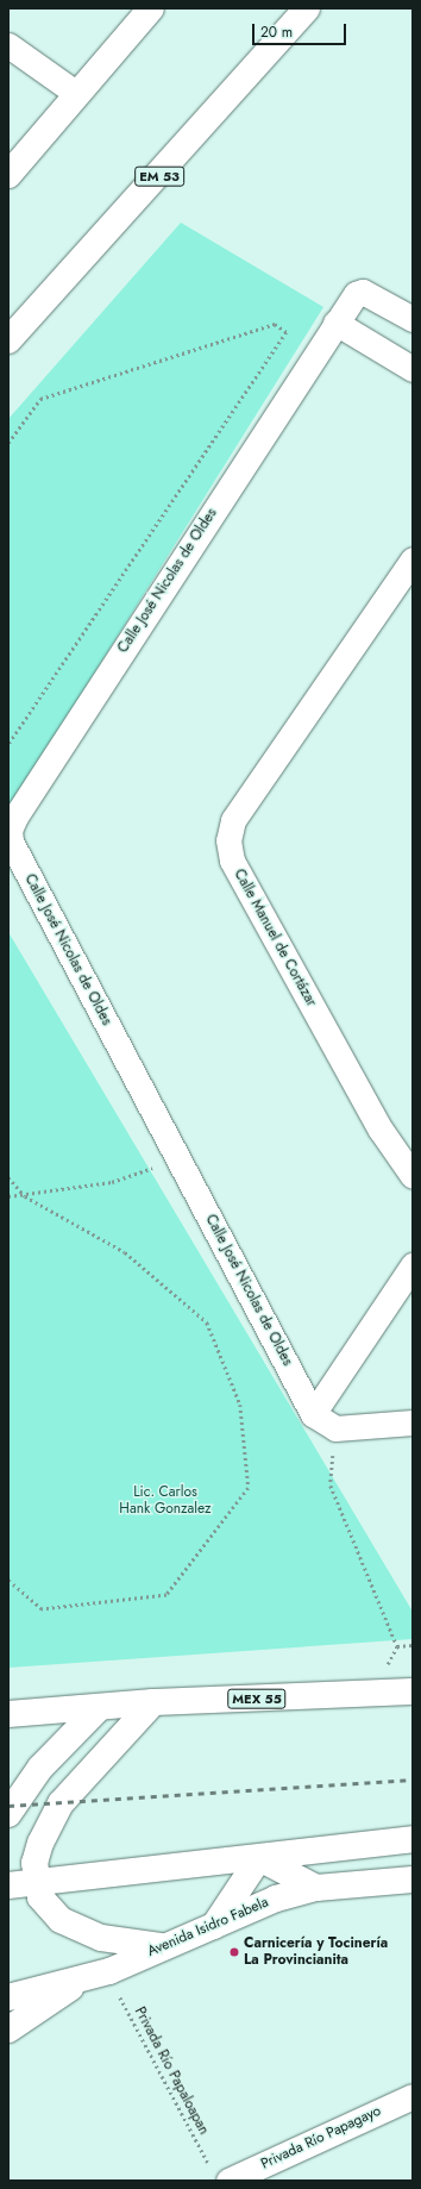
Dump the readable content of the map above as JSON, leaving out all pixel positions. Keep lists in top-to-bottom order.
{
  "streets": {
    "main road": ["EM 53", "MEX 55", "Avenida Isidro Fabela"],
    "street": ["Calle José Nicolas de Oldes", "Calle Manuel de Cortázar", "Privada Río Papagayo"],
    "path": ["Privada Río Papaloapan"]
  },
  "crossings": [
    ["Avenida Isidro Fabela", "Privada Río Papaloapan"],
    ["Privada Río Papaloapan", "Privada Río Papagayo"]
  ],
  "parks": ["Lic. Carlos Hank Gonzalez"],
  "places": ["Carnicería y Tocinería La Provincianita"],
  "scale_bar": "20 m"
}
